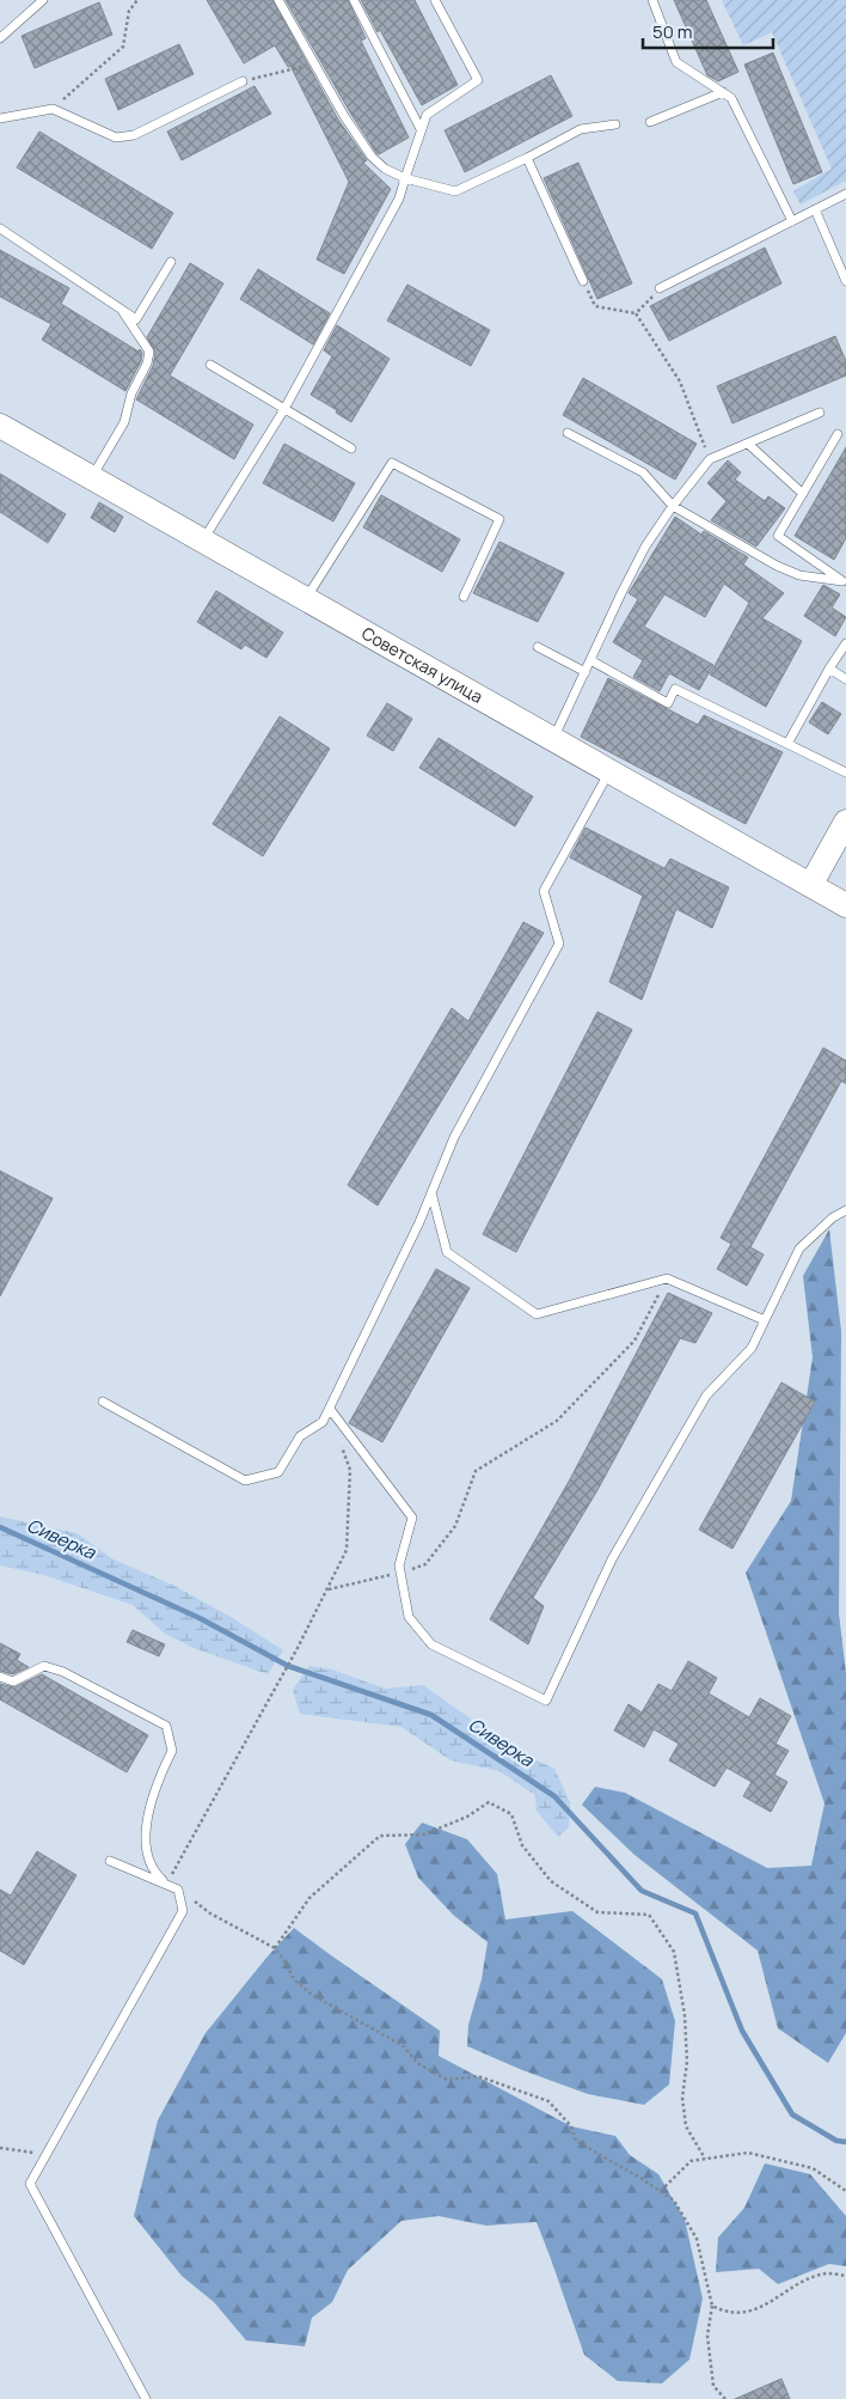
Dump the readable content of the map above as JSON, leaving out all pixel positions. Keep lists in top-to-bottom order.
{
  "streets": {
    "main road": ["Советская улица"]
  },
  "water": ["Сиверка"],
  "scale_bar": "50 m"
}
